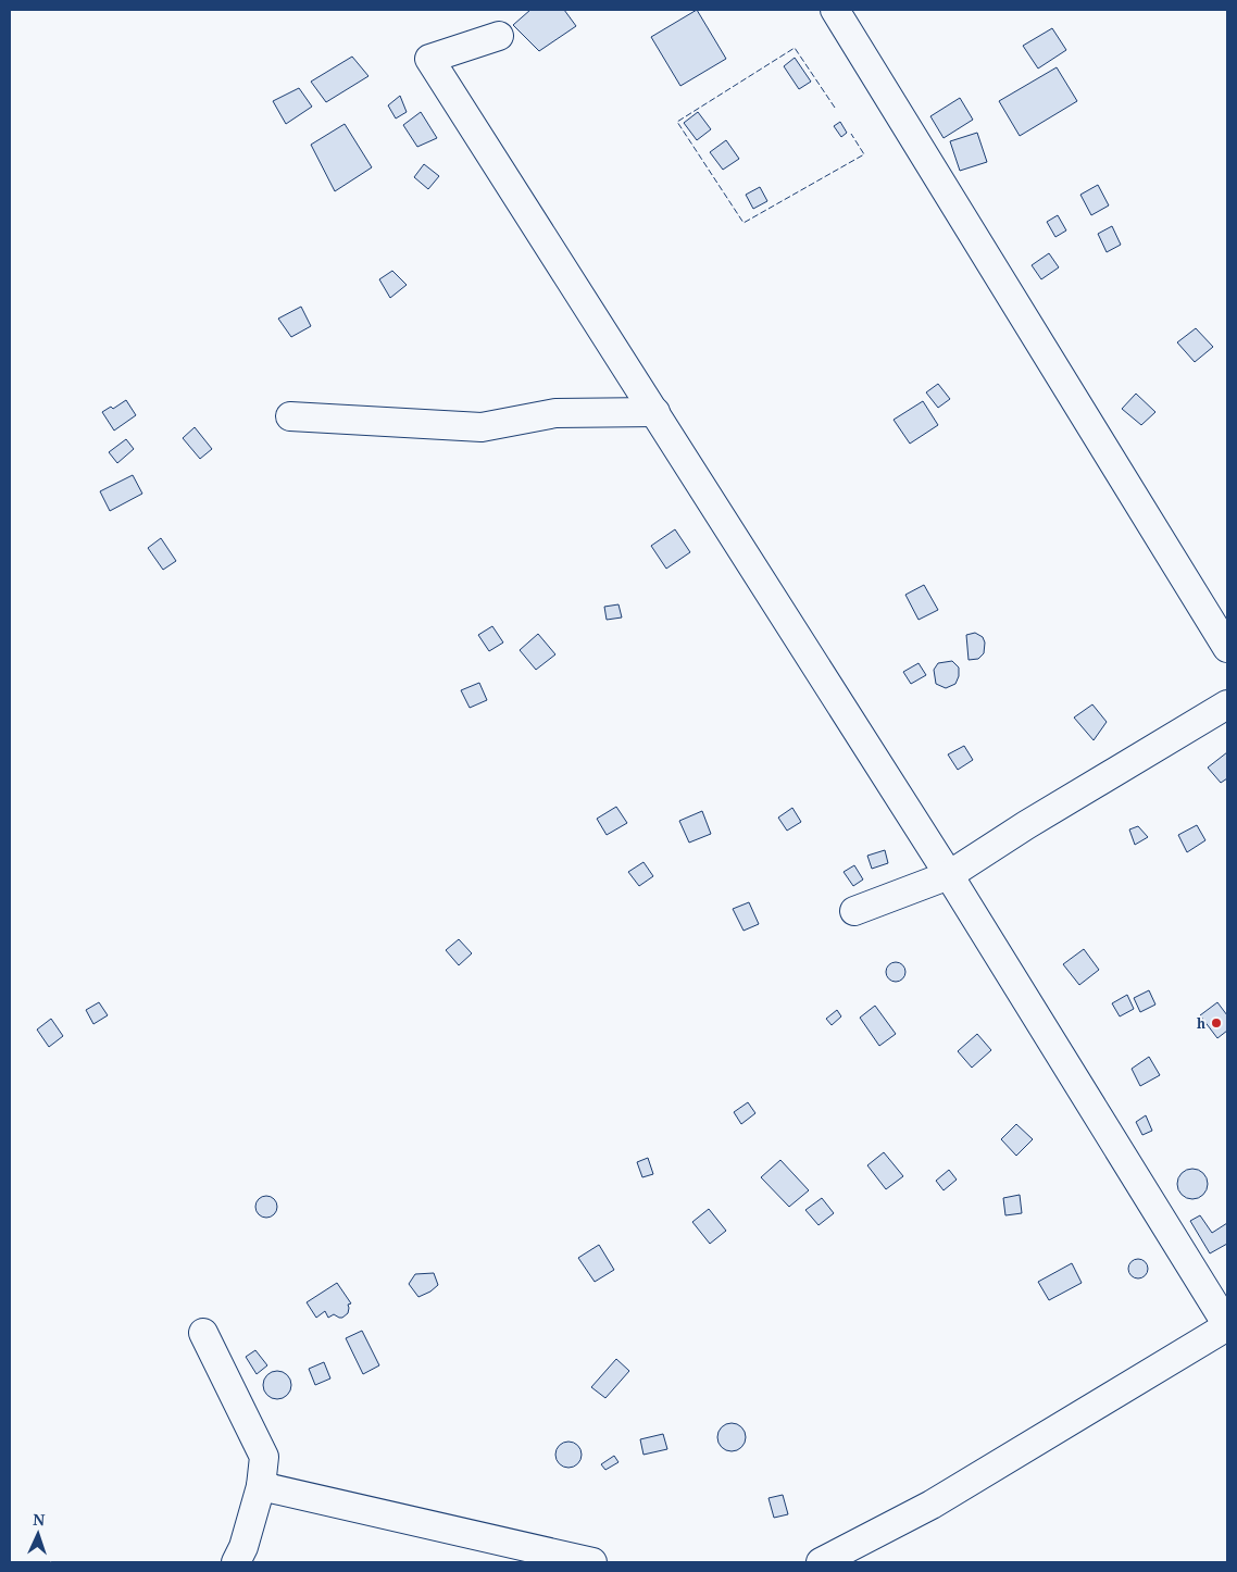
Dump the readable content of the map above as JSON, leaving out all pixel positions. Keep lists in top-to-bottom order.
{
  "places": ["h"],
  "north": "top"
}
